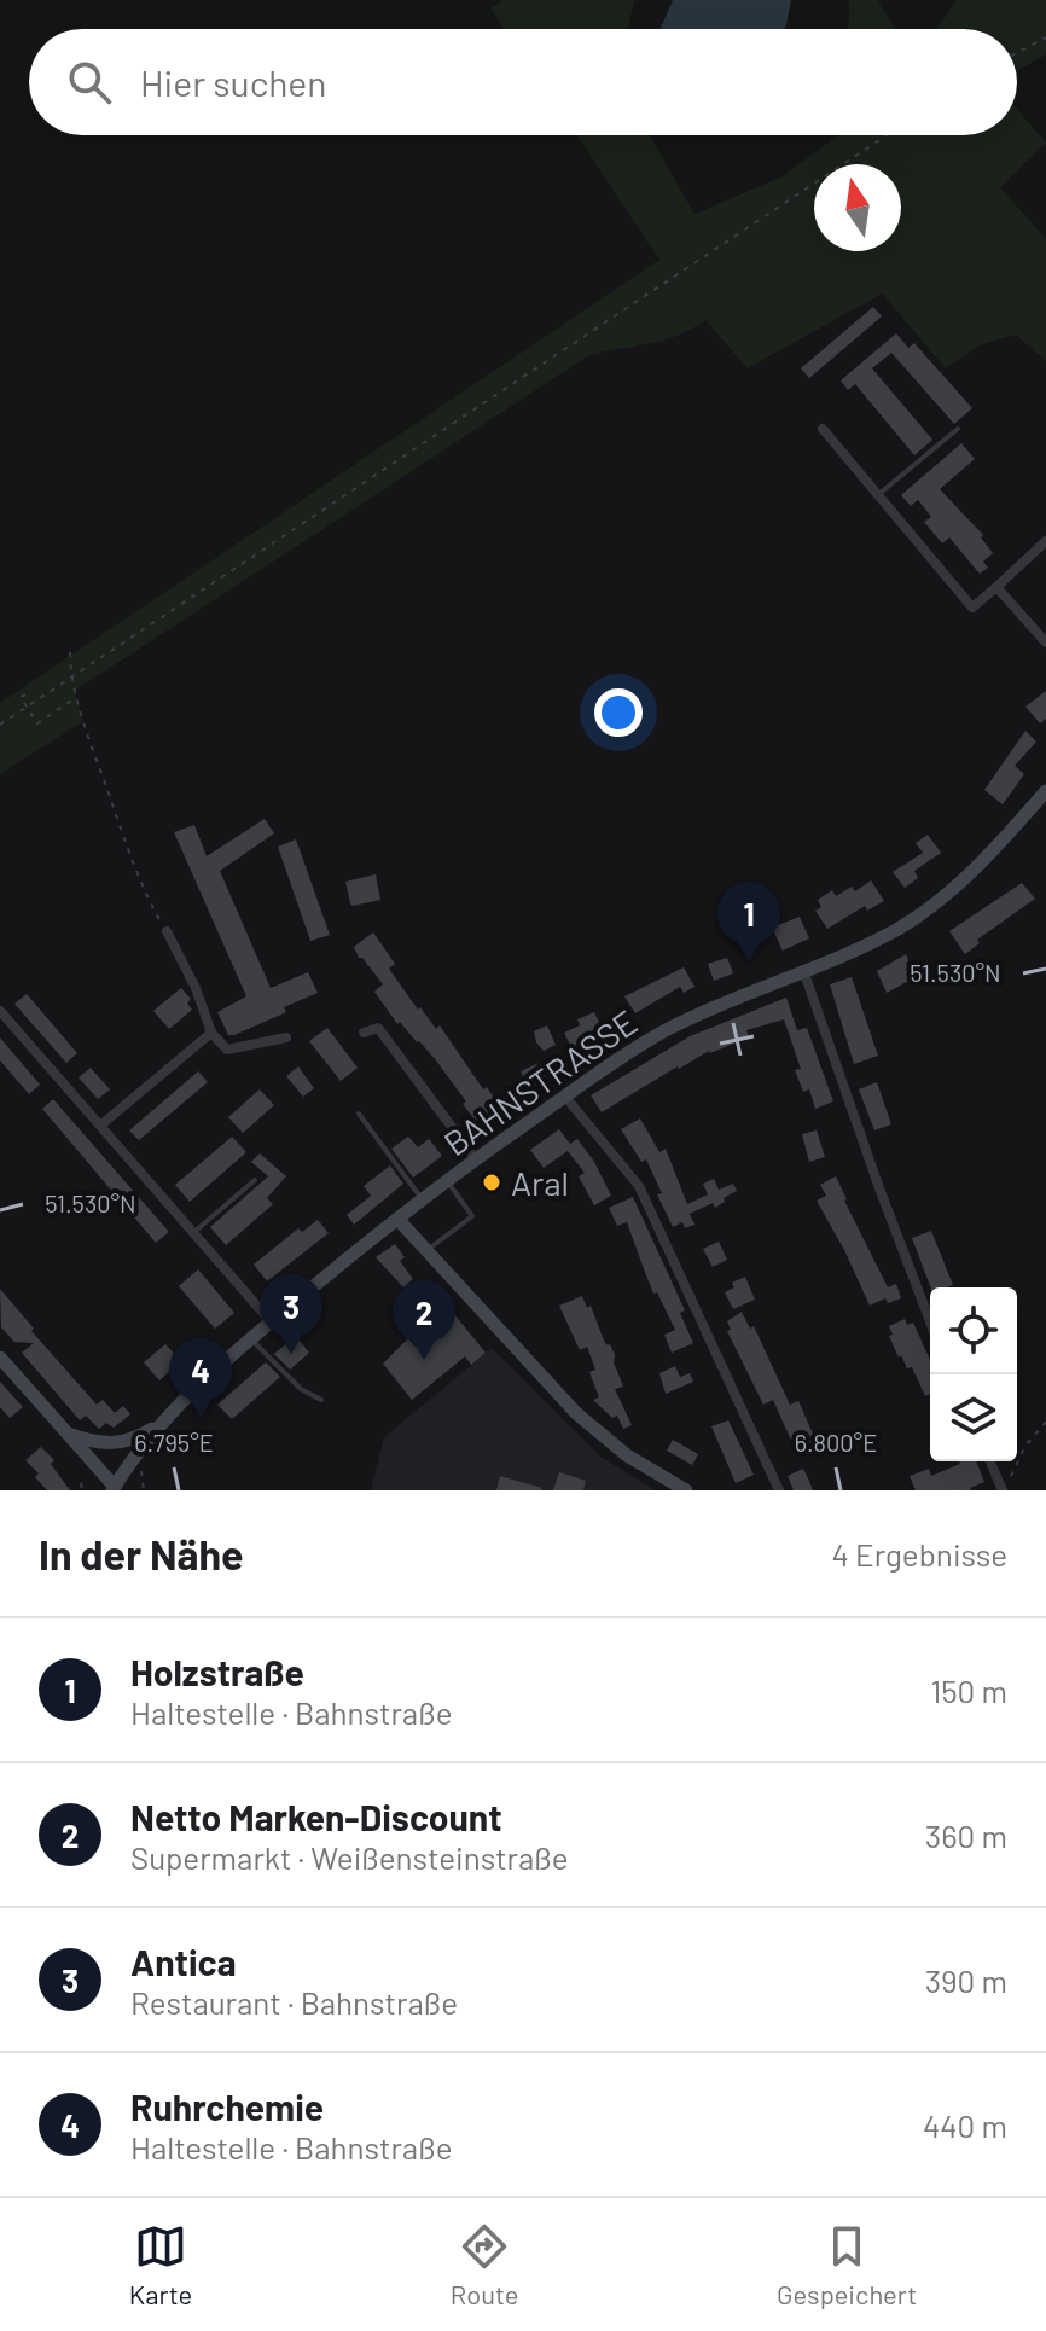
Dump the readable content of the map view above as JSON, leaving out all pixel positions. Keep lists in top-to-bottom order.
{
  "streets": {
    "main road": ["BAHNSTRASSE"]
  },
  "places": ["Aral"],
  "north": "top",
  "page": {
    "search": "Hier suchen",
    "pins": [
      "1",
      "3",
      "2",
      "4"
    ],
    "heading": ["In der Nähe", "4 Ergebnisse"],
    "list": [
      {
        "mark": "1",
        "name": "Holzstraße",
        "note": "Haltestelle · Bahnstraße",
        "value": "150 m"
      },
      {
        "mark": "2",
        "name": "Netto Marken-Discount",
        "note": "Supermarkt · Weißensteinstraße",
        "value": "360 m"
      },
      {
        "mark": "3",
        "name": "Antica",
        "note": "Restaurant · Bahnstraße",
        "value": "390 m"
      },
      {
        "mark": "4",
        "name": "Ruhrchemie",
        "note": "Haltestelle · Bahnstraße",
        "value": "440 m"
      }
    ],
    "nav": ["Karte", "Route", "Gespeichert"]
  },
  "coordinates": ["51.530°N", "6.795°E", "6.800°E"]
}
